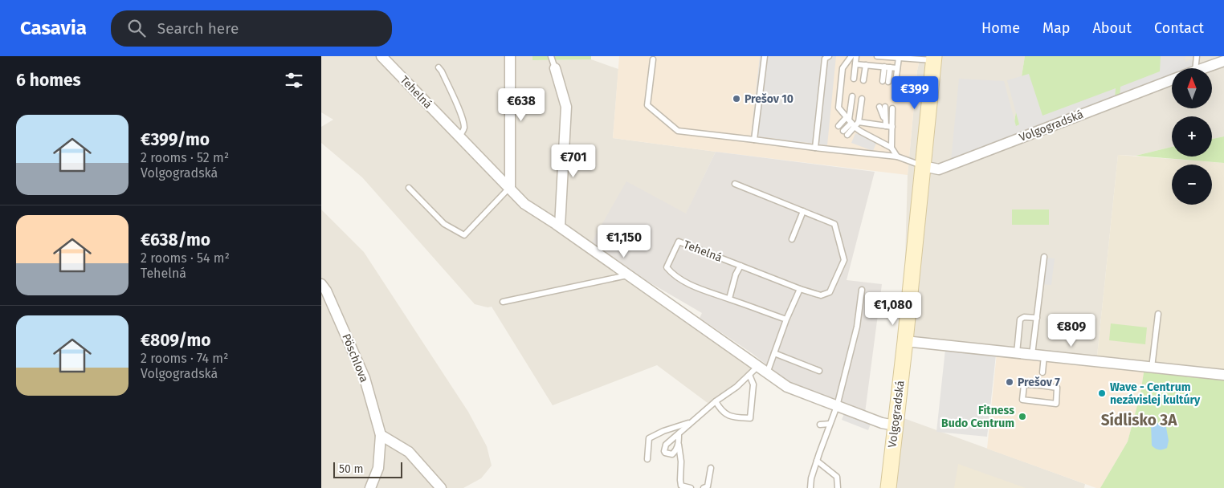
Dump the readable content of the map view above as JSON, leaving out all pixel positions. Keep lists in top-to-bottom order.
{
  "streets": {
    "street": ["Tehelná", "Volgogradská", "Pöschlova"]
  },
  "crossings": [
    ["Tehelná", "Volgogradská"]
  ],
  "districts": ["Sídlisko 3A"],
  "places": [
    "Prešov 10",
    "Prešov 7",
    "Wave - Centrum nezávislej kultúry",
    "Fitness Budo Centrum"
  ],
  "scale_bar": "50 m",
  "north": "top",
  "page": {
    "header": "Casavia",
    "search": "Search here",
    "nav": [
      "Home",
      "Map",
      "About",
      "Contact"
    ],
    "heading": "6 homes",
    "map_buttons": ["+", "−"],
    "price": [
      "€399",
      "€638",
      "€701",
      "€1,150",
      "€1,080",
      "€809"
    ],
    "list": [
      {
        "name": "€399/mo",
        "note": "2 rooms · 52 m² · Volgogradská"
      },
      {
        "name": "€638/mo",
        "note": "2 rooms · 54 m² · Tehelná"
      },
      {
        "name": "€809/mo",
        "note": "2 rooms · 74 m² · Volgogradská"
      }
    ],
    "scale": "50 m"
  }
}
